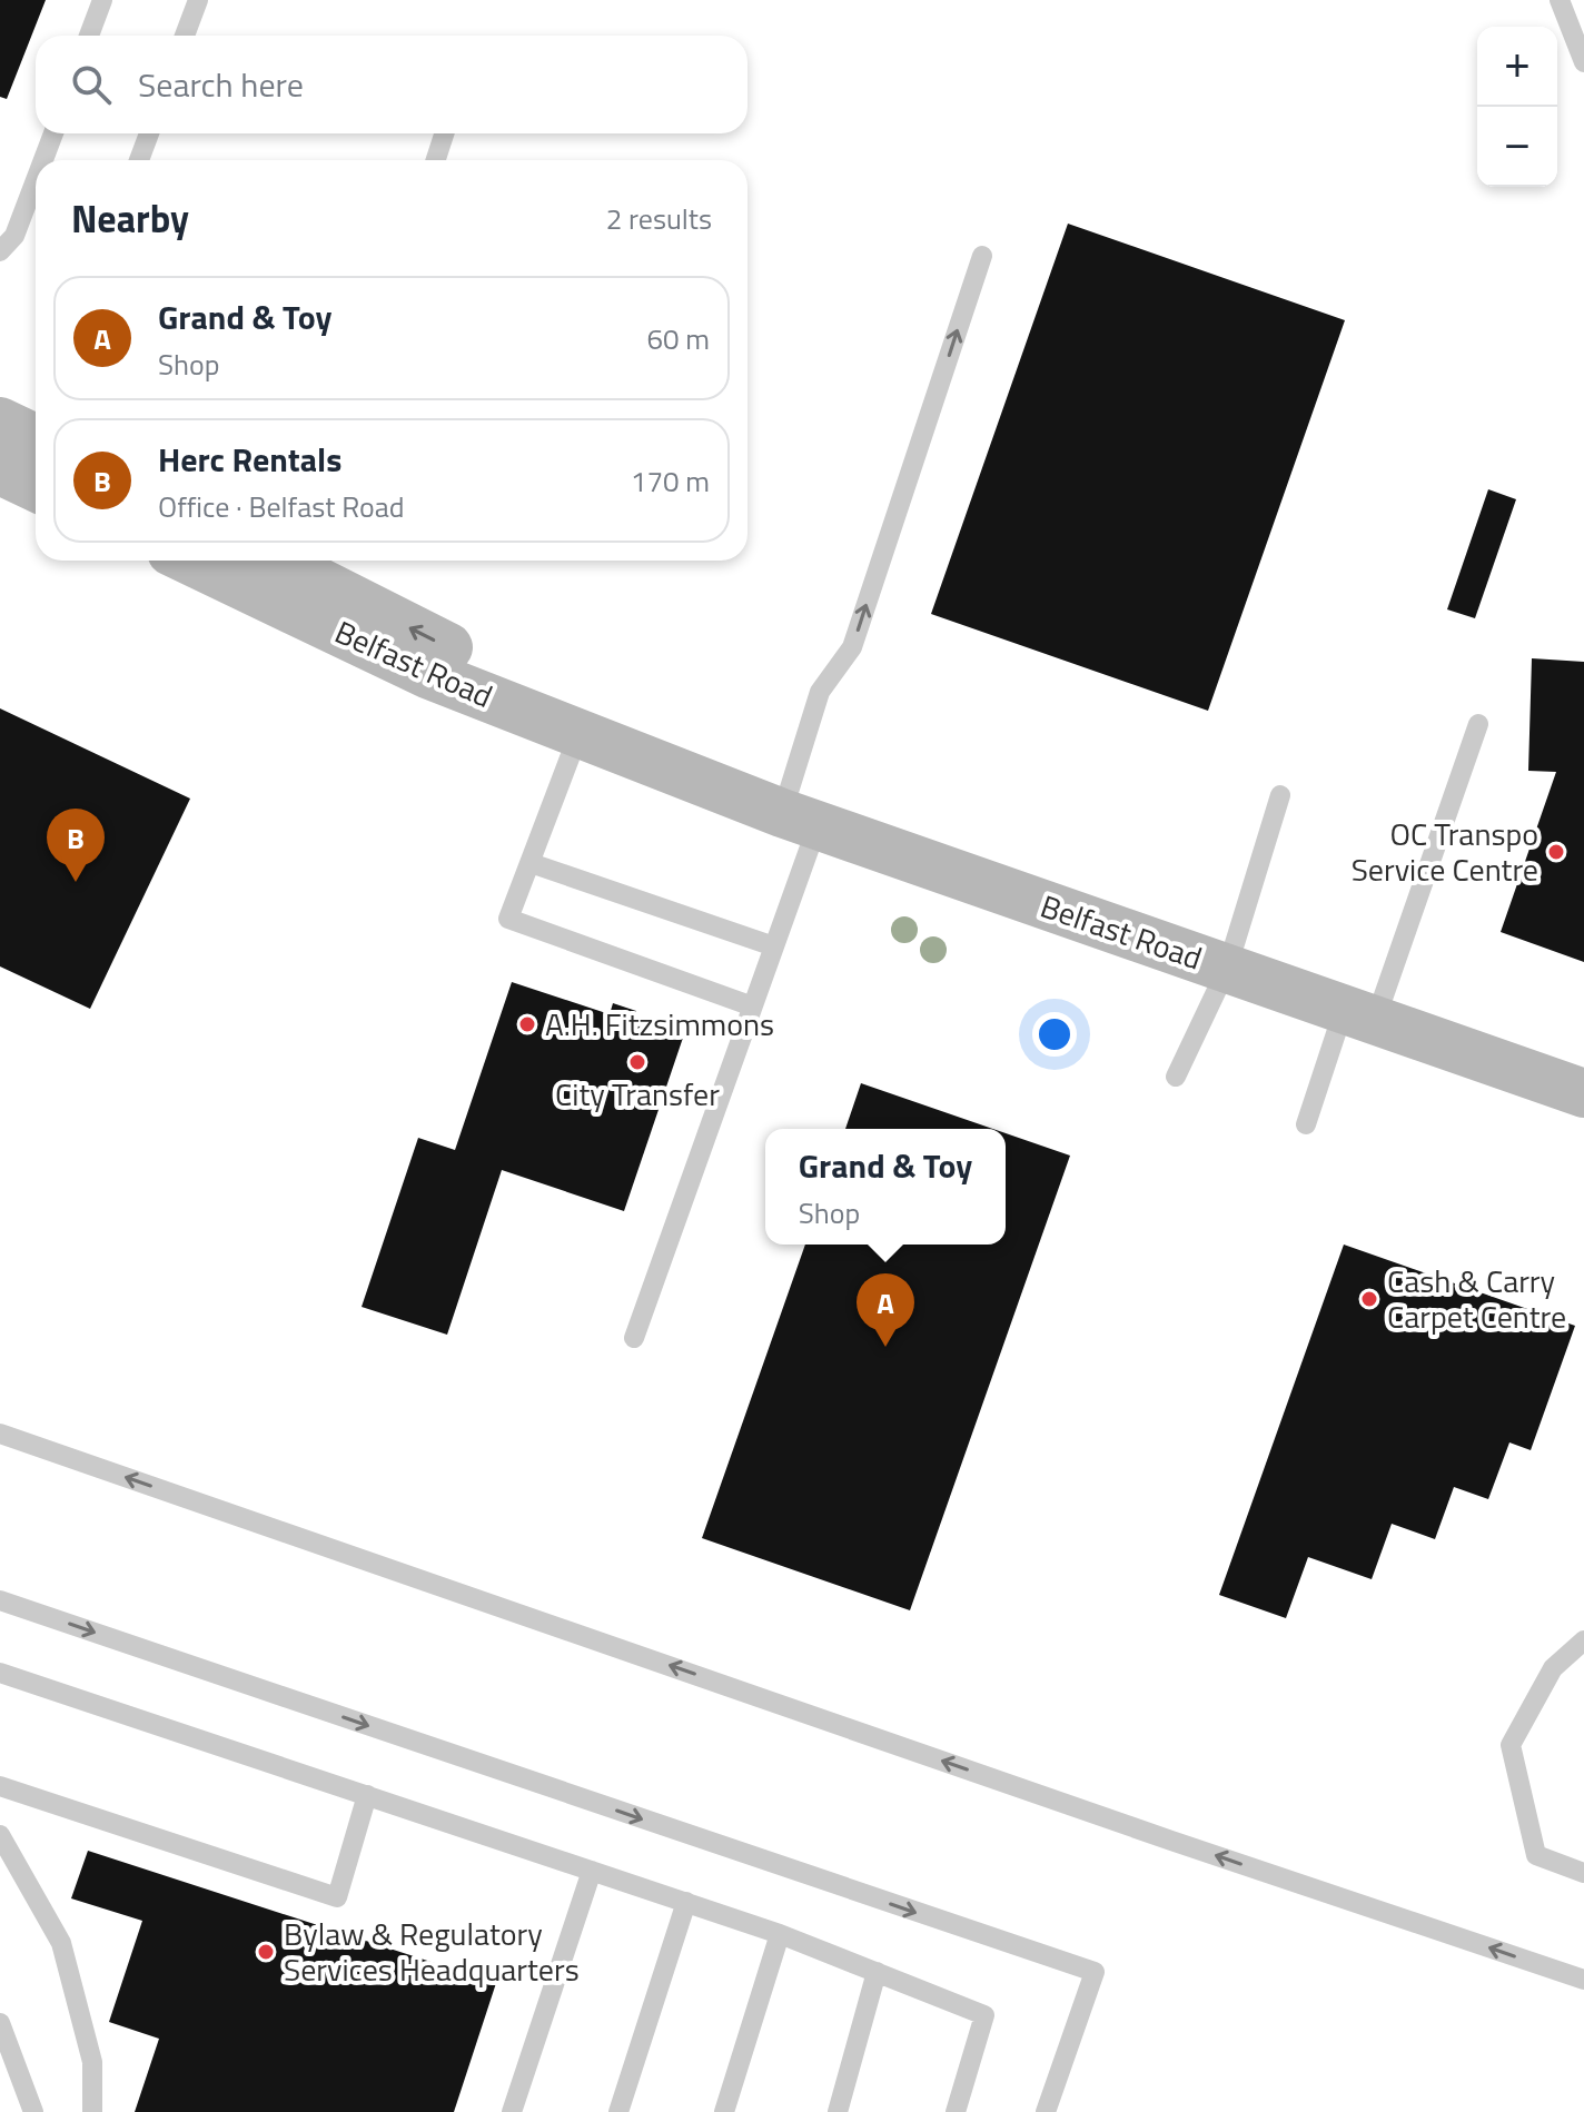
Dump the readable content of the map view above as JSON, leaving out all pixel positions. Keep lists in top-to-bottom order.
{
  "streets": {
    "street": ["Belfast Road"]
  },
  "places": [
    "OC Transpo Service Centre",
    "A.H. Fitzsimmons",
    "City Transfer",
    "Cash & Carry Carpet Centre",
    "Bylaw & Regulatory Services Headquarters"
  ],
  "page": {
    "map_buttons": ["+", "−"],
    "search": "Search here",
    "heading": ["Nearby", "2 results"],
    "list": [
      {
        "mark": "A",
        "name": "Grand & Toy",
        "note": "Shop",
        "value": "60 m"
      },
      {
        "mark": "B",
        "name": "Herc Rentals",
        "note": "Office · Belfast Road",
        "value": "170 m"
      }
    ],
    "pins": ["B", "A"],
    "popup": ["Grand & Toy", "Shop"]
  }
}
